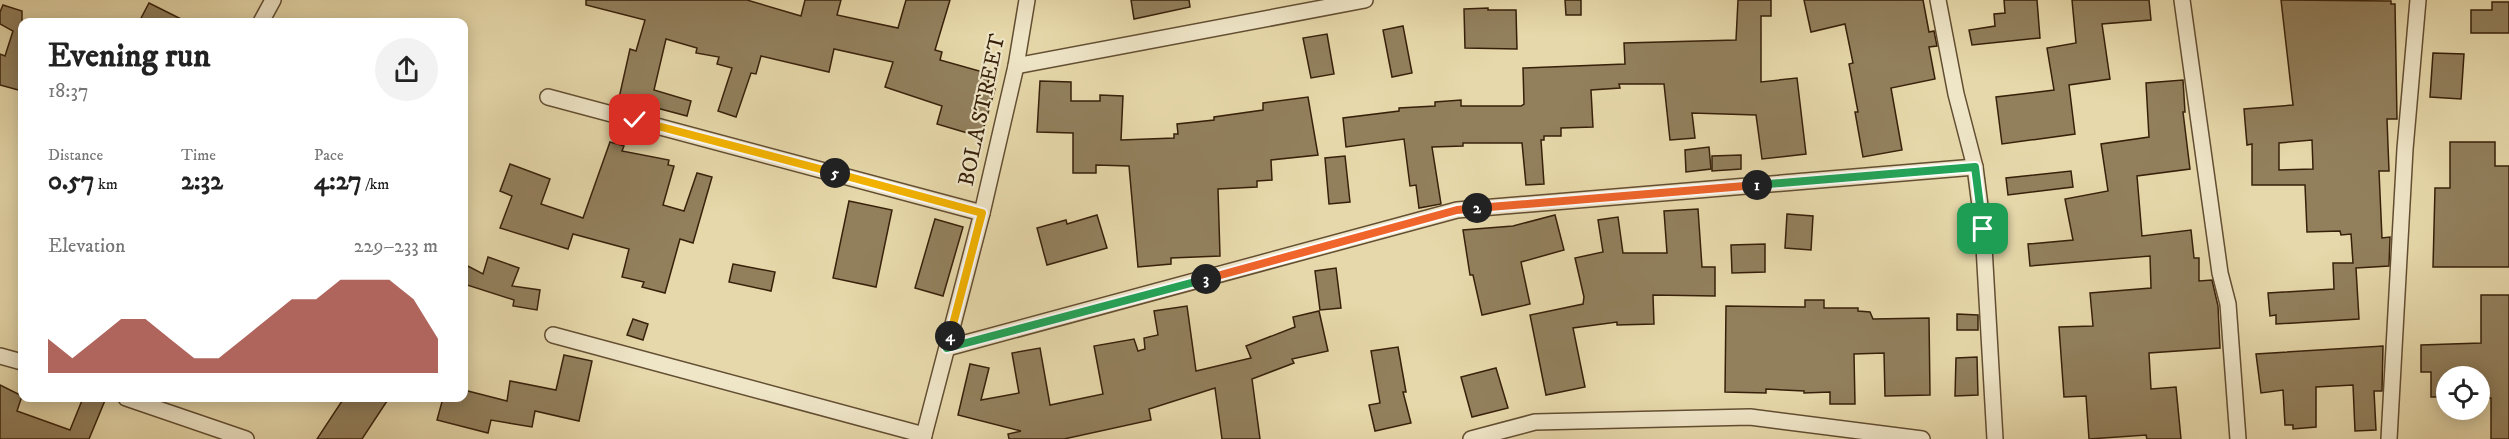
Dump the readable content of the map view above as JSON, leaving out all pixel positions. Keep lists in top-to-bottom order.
{
  "streets": {
    "street": ["BOLA STREET"]
  },
  "page": {
    "heading": ["Evening run", "18:37"],
    "stats": [
      ["Distance", "0.57 km"],
      ["Time", "2:32"],
      ["Pace", "4:27 /km"]
    ],
    "pins": [
      "5",
      "1",
      "2",
      "3",
      "4"
    ],
    "chart": ["Elevation", "229–233 m"]
  }
}
